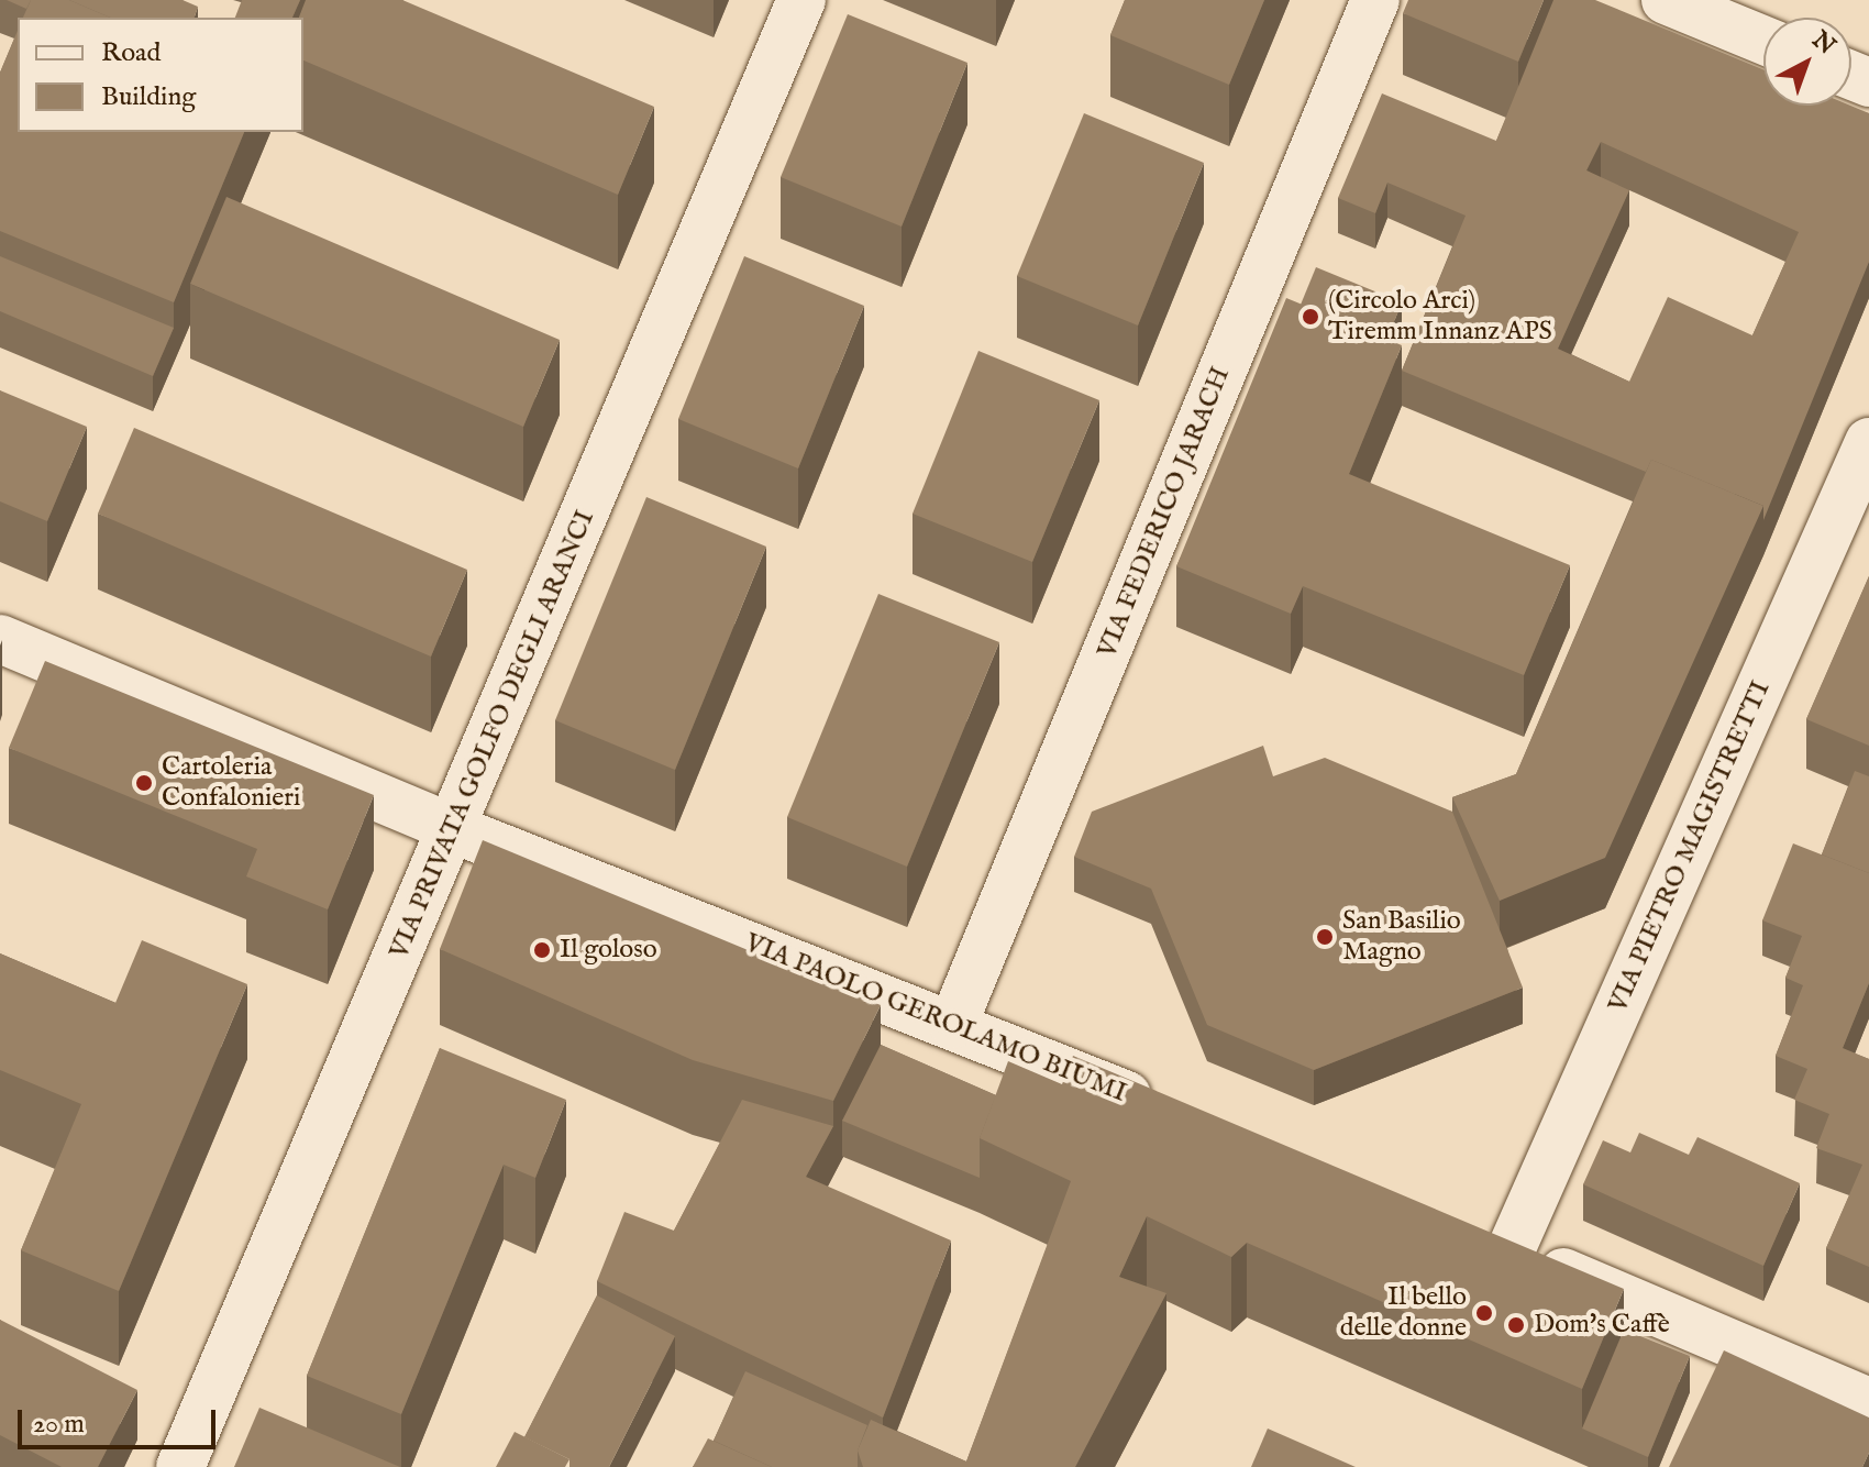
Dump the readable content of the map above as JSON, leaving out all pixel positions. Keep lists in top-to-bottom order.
{
  "streets": {
    "street": [
      "VIA FEDERICO JARACH",
      "VIA PRIVATA GOLFO DEGLI ARANCI",
      "VIA PIETRO MAGISTRETTI",
      "VIA PAOLO GEROLAMO BIUMI"
    ]
  },
  "crossings": [
    ["VIA FEDERICO JARACH", "VIA PAOLO GEROLAMO BIUMI"],
    ["VIA PRIVATA GOLFO DEGLI ARANCI", "VIA PAOLO GEROLAMO BIUMI"]
  ],
  "places": [
    "(Circolo Arci) Tiremm Innanz APS",
    "Cartoleria Confalonieri",
    "San Basilio Magno",
    "Il goloso",
    "Il bello delle donne",
    "Dom's Caffè"
  ],
  "legend": ["Road", "Building"],
  "scale_bar": "20 m",
  "north": "top right"
}
